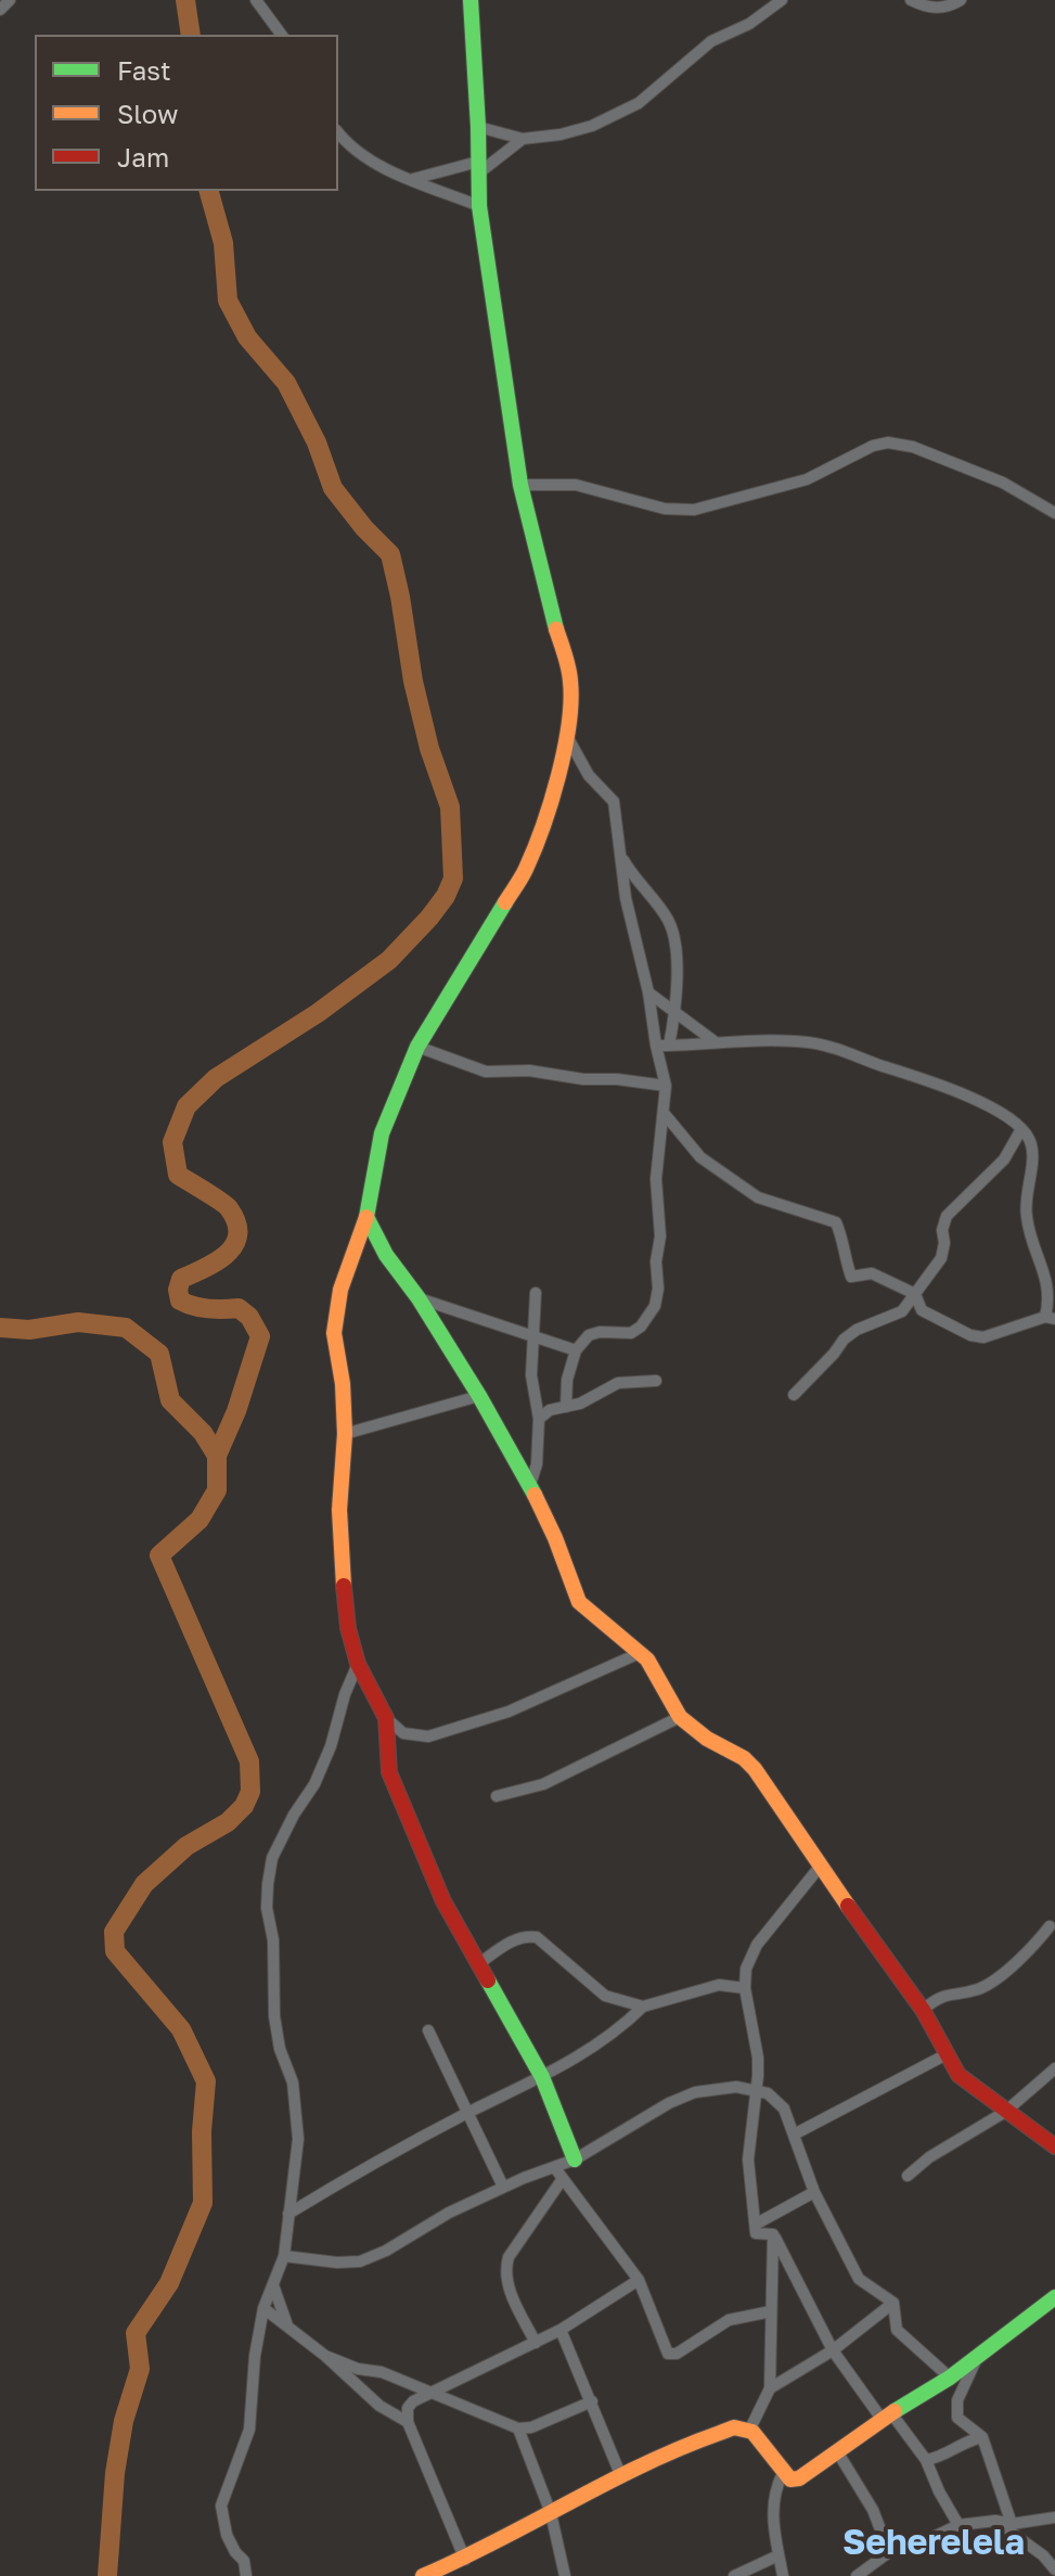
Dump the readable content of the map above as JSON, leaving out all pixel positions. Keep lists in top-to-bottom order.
{
  "districts": ["Seherelela"],
  "legend": ["Fast", "Slow", "Jam"]
}
